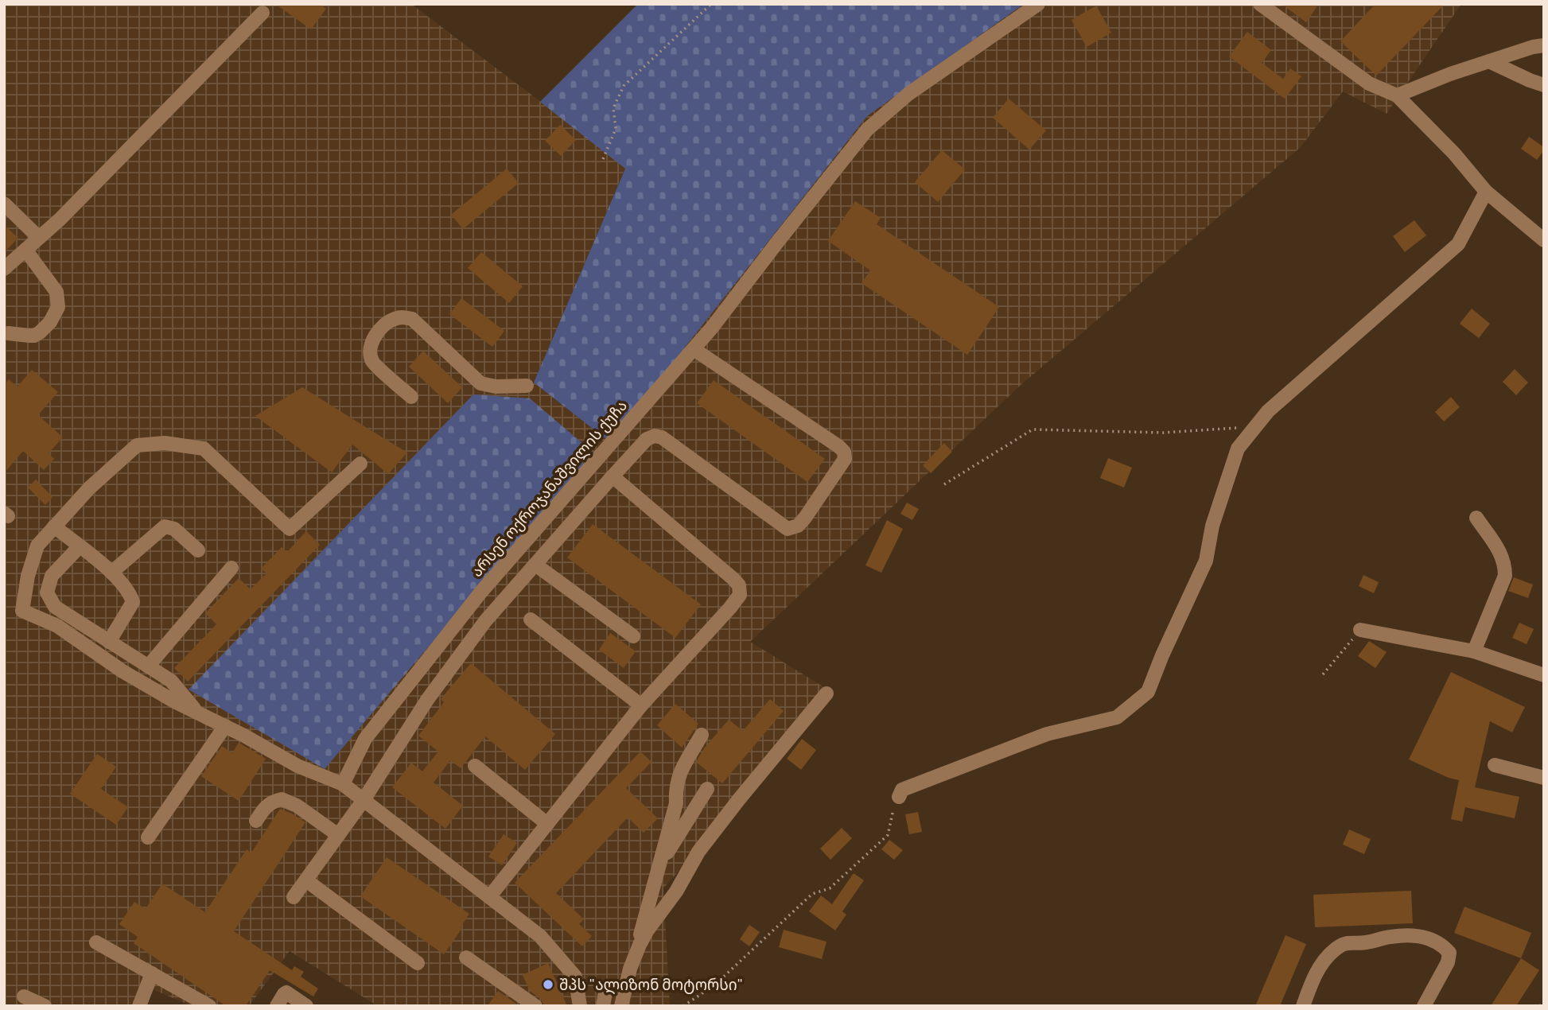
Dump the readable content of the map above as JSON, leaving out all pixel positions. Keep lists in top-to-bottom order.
{
  "streets": {
    "street": ["არსენ ოქროჯანაშვილის ქუჩა"]
  },
  "places": ["შპს \"ალიზონ მოტორსი\""]
}
